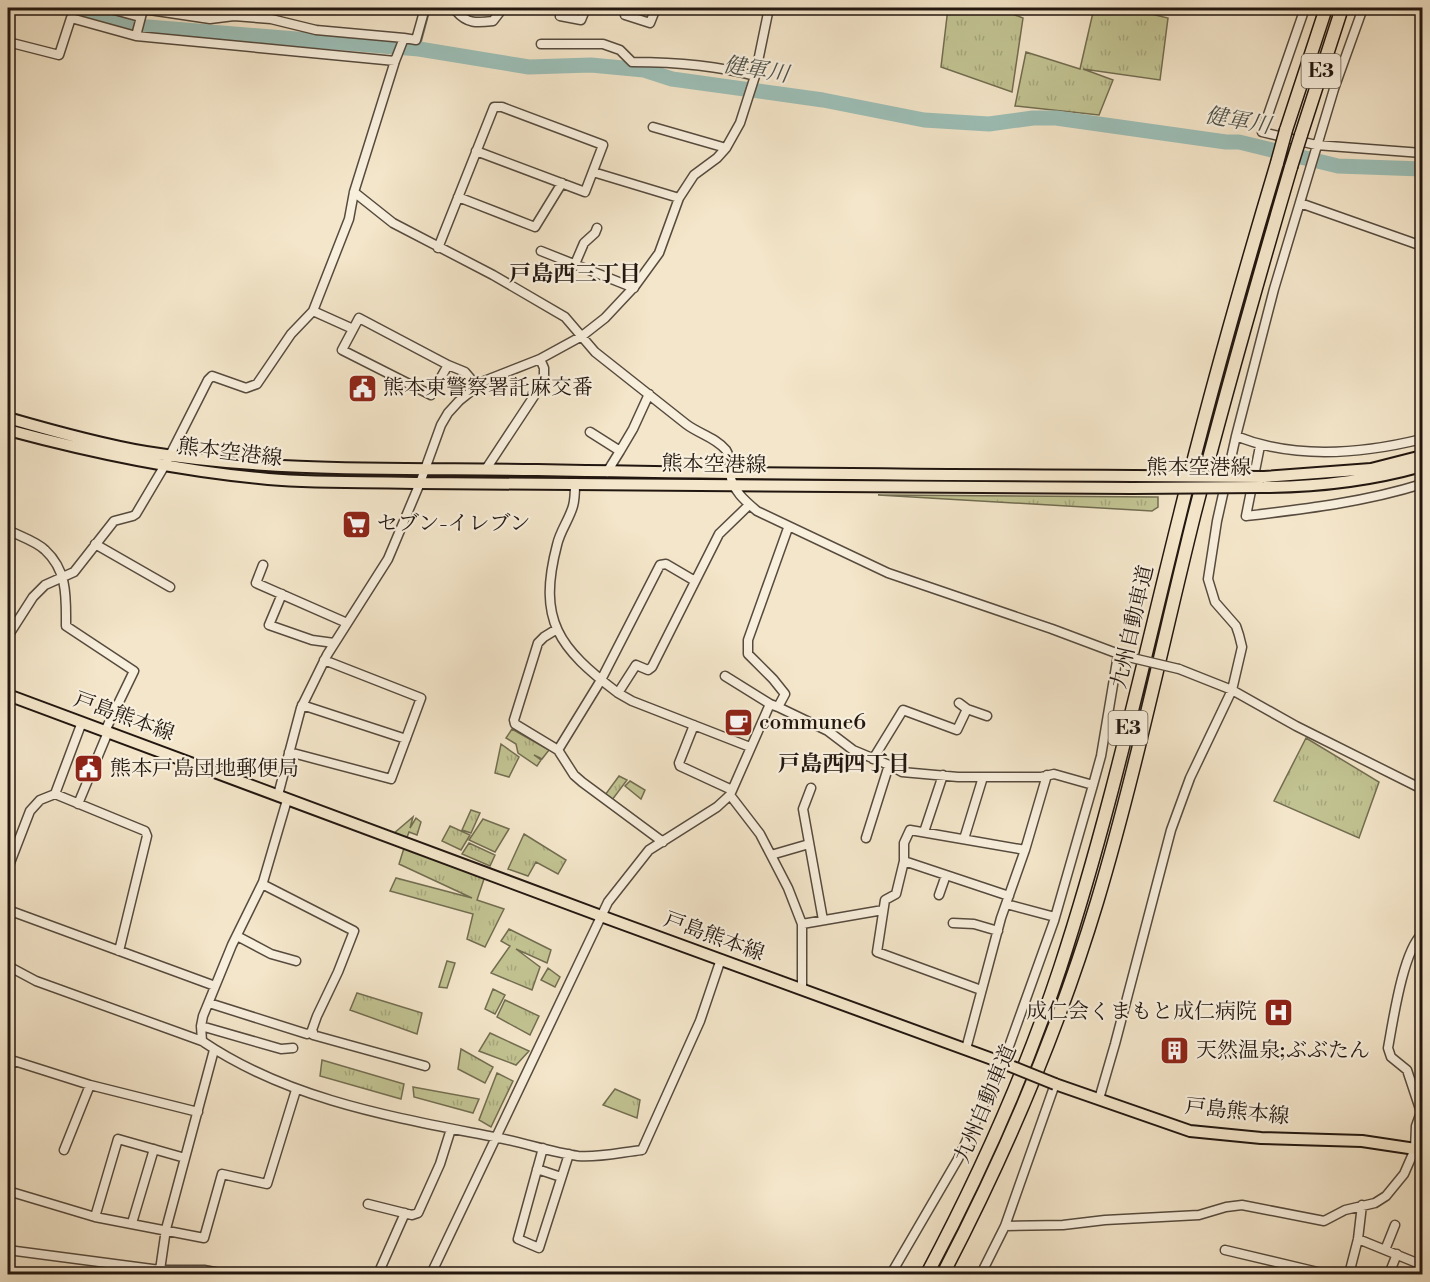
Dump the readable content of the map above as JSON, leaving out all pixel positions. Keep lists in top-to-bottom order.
{
  "streets": {
    "highway": ["E3", "九州自動車道"],
    "main road": ["熊本空港線", "戸島熊本線"]
  },
  "districts": ["戸島西三丁目", "戸島西四丁目"],
  "water": ["健軍川"],
  "places": {
    "public building": ["熊本東警察署託麻交番", "熊本戸島団地郵便局"],
    "supermarket": ["セブン-イレブン"],
    "cafe": ["commune6"],
    "hospital": ["成仁会くまもと成仁病院"],
    "building": ["天然温泉;ぶぶたん"]
  }
}
